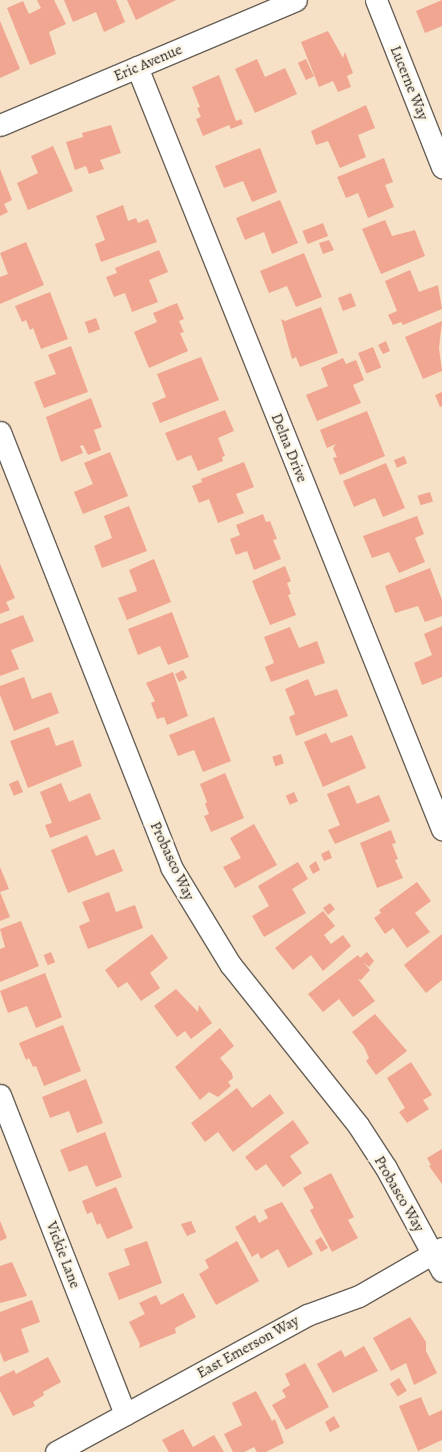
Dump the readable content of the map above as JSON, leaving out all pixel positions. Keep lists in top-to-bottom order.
{
  "streets": {
    "street": [
      "Eric Avenue",
      "Lucerne Way",
      "Delna Drive",
      "Probasco Way",
      "Vickie Lane",
      "East Emerson Way"
    ]
  },
  "crossings": [
    ["Eric Avenue", "Delna Drive"],
    ["Probasco Way", "East Emerson Way"],
    ["Vickie Lane", "East Emerson Way"]
  ]
}
